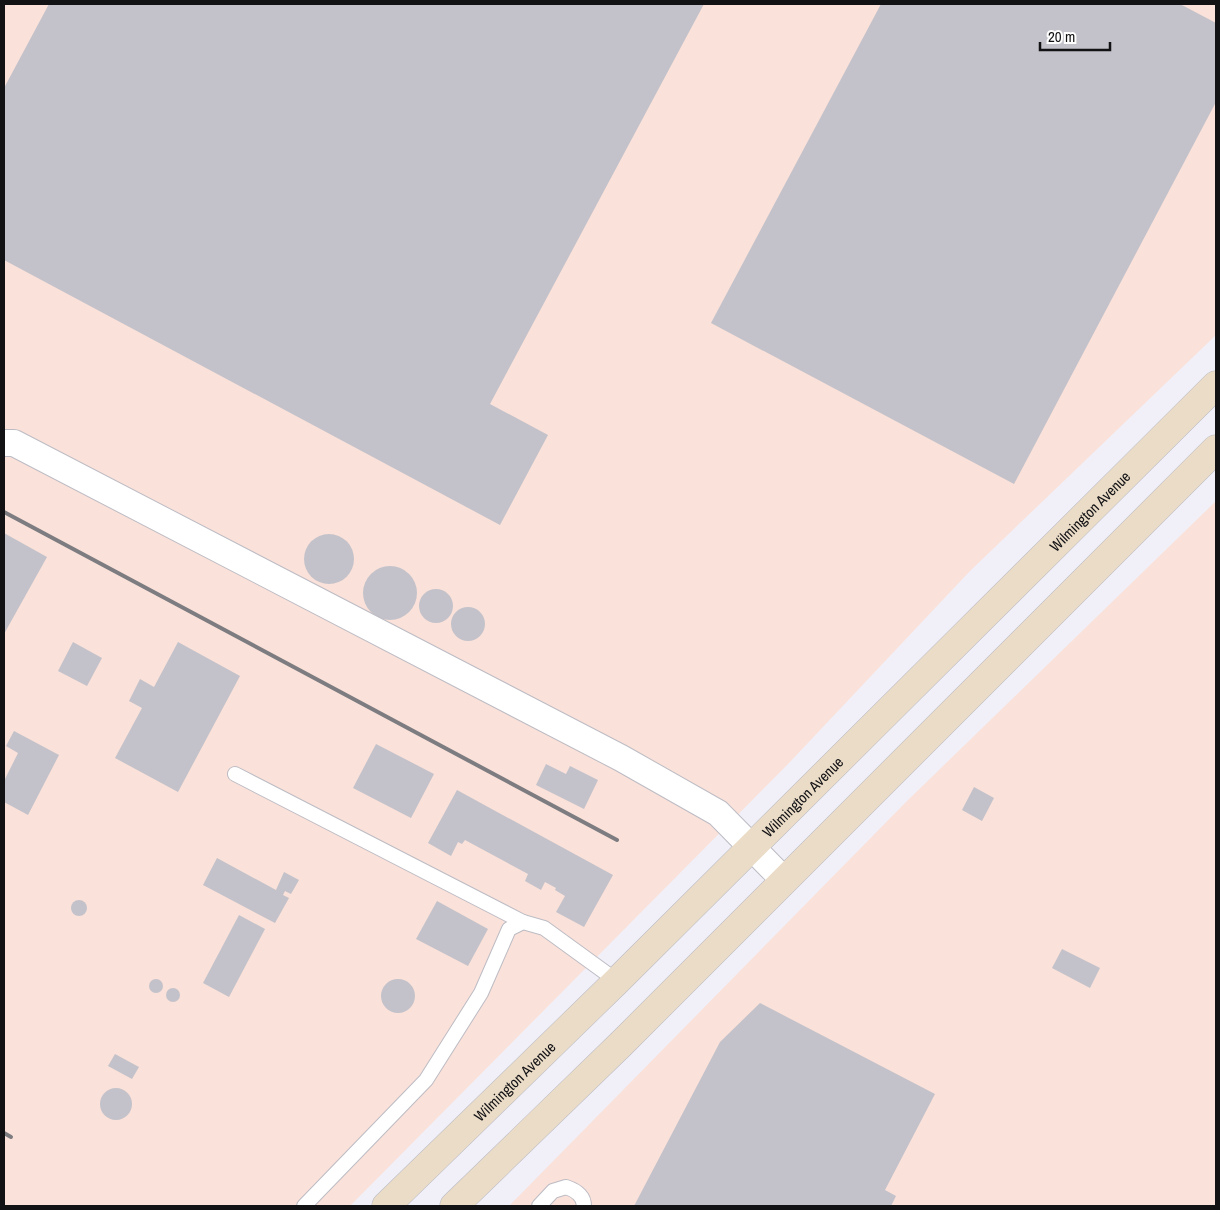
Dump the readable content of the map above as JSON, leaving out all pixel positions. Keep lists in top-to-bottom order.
{
  "streets": {
    "main road": ["Wilmington Avenue"]
  },
  "scale_bar": "20 m"
}
